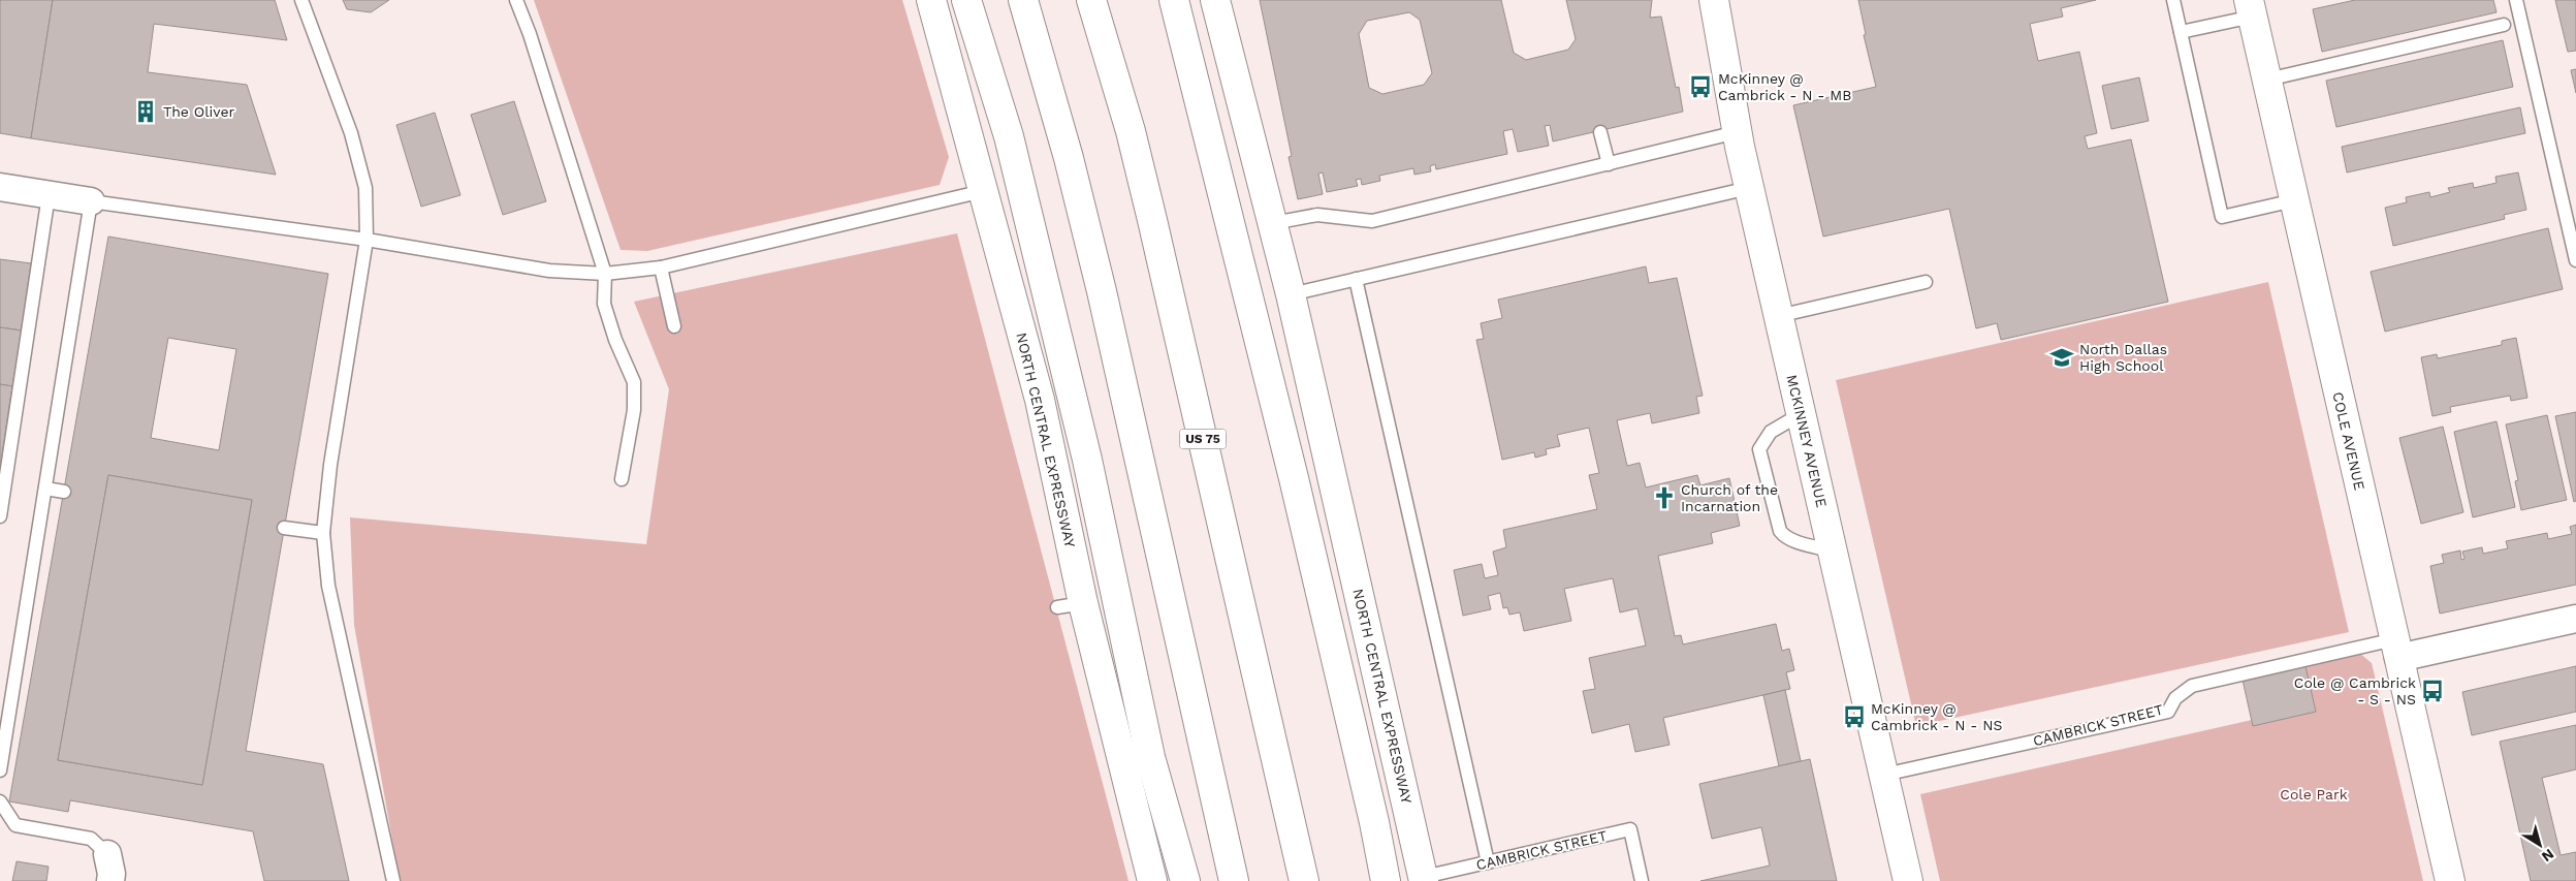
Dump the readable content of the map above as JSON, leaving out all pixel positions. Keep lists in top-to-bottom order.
{
  "streets": {
    "main road": [
      "US 75",
      "NORTH CENTRAL EXPRESSWAY",
      "MCKINNEY AVENUE",
      "COLE AVENUE"
    ],
    "street": ["CAMBRICK STREET"]
  },
  "crossings": [
    ["NORTH CENTRAL EXPRESSWAY", "CAMBRICK STREET"],
    ["MCKINNEY AVENUE", "CAMBRICK STREET"],
    ["COLE AVENUE", "CAMBRICK STREET"]
  ],
  "parks": ["Cole Park"],
  "places": {
    "bus stop": ["McKinney @ Cambrick - N - MB", "Cole @ Cambrick - S - NS", "McKinney @ Cambrick - N - NS"],
    "building": ["The Oliver"],
    "school or university": ["North Dallas High School"],
    "church": ["Church of the Incarnation"]
  },
  "north": "bottom right"
}
